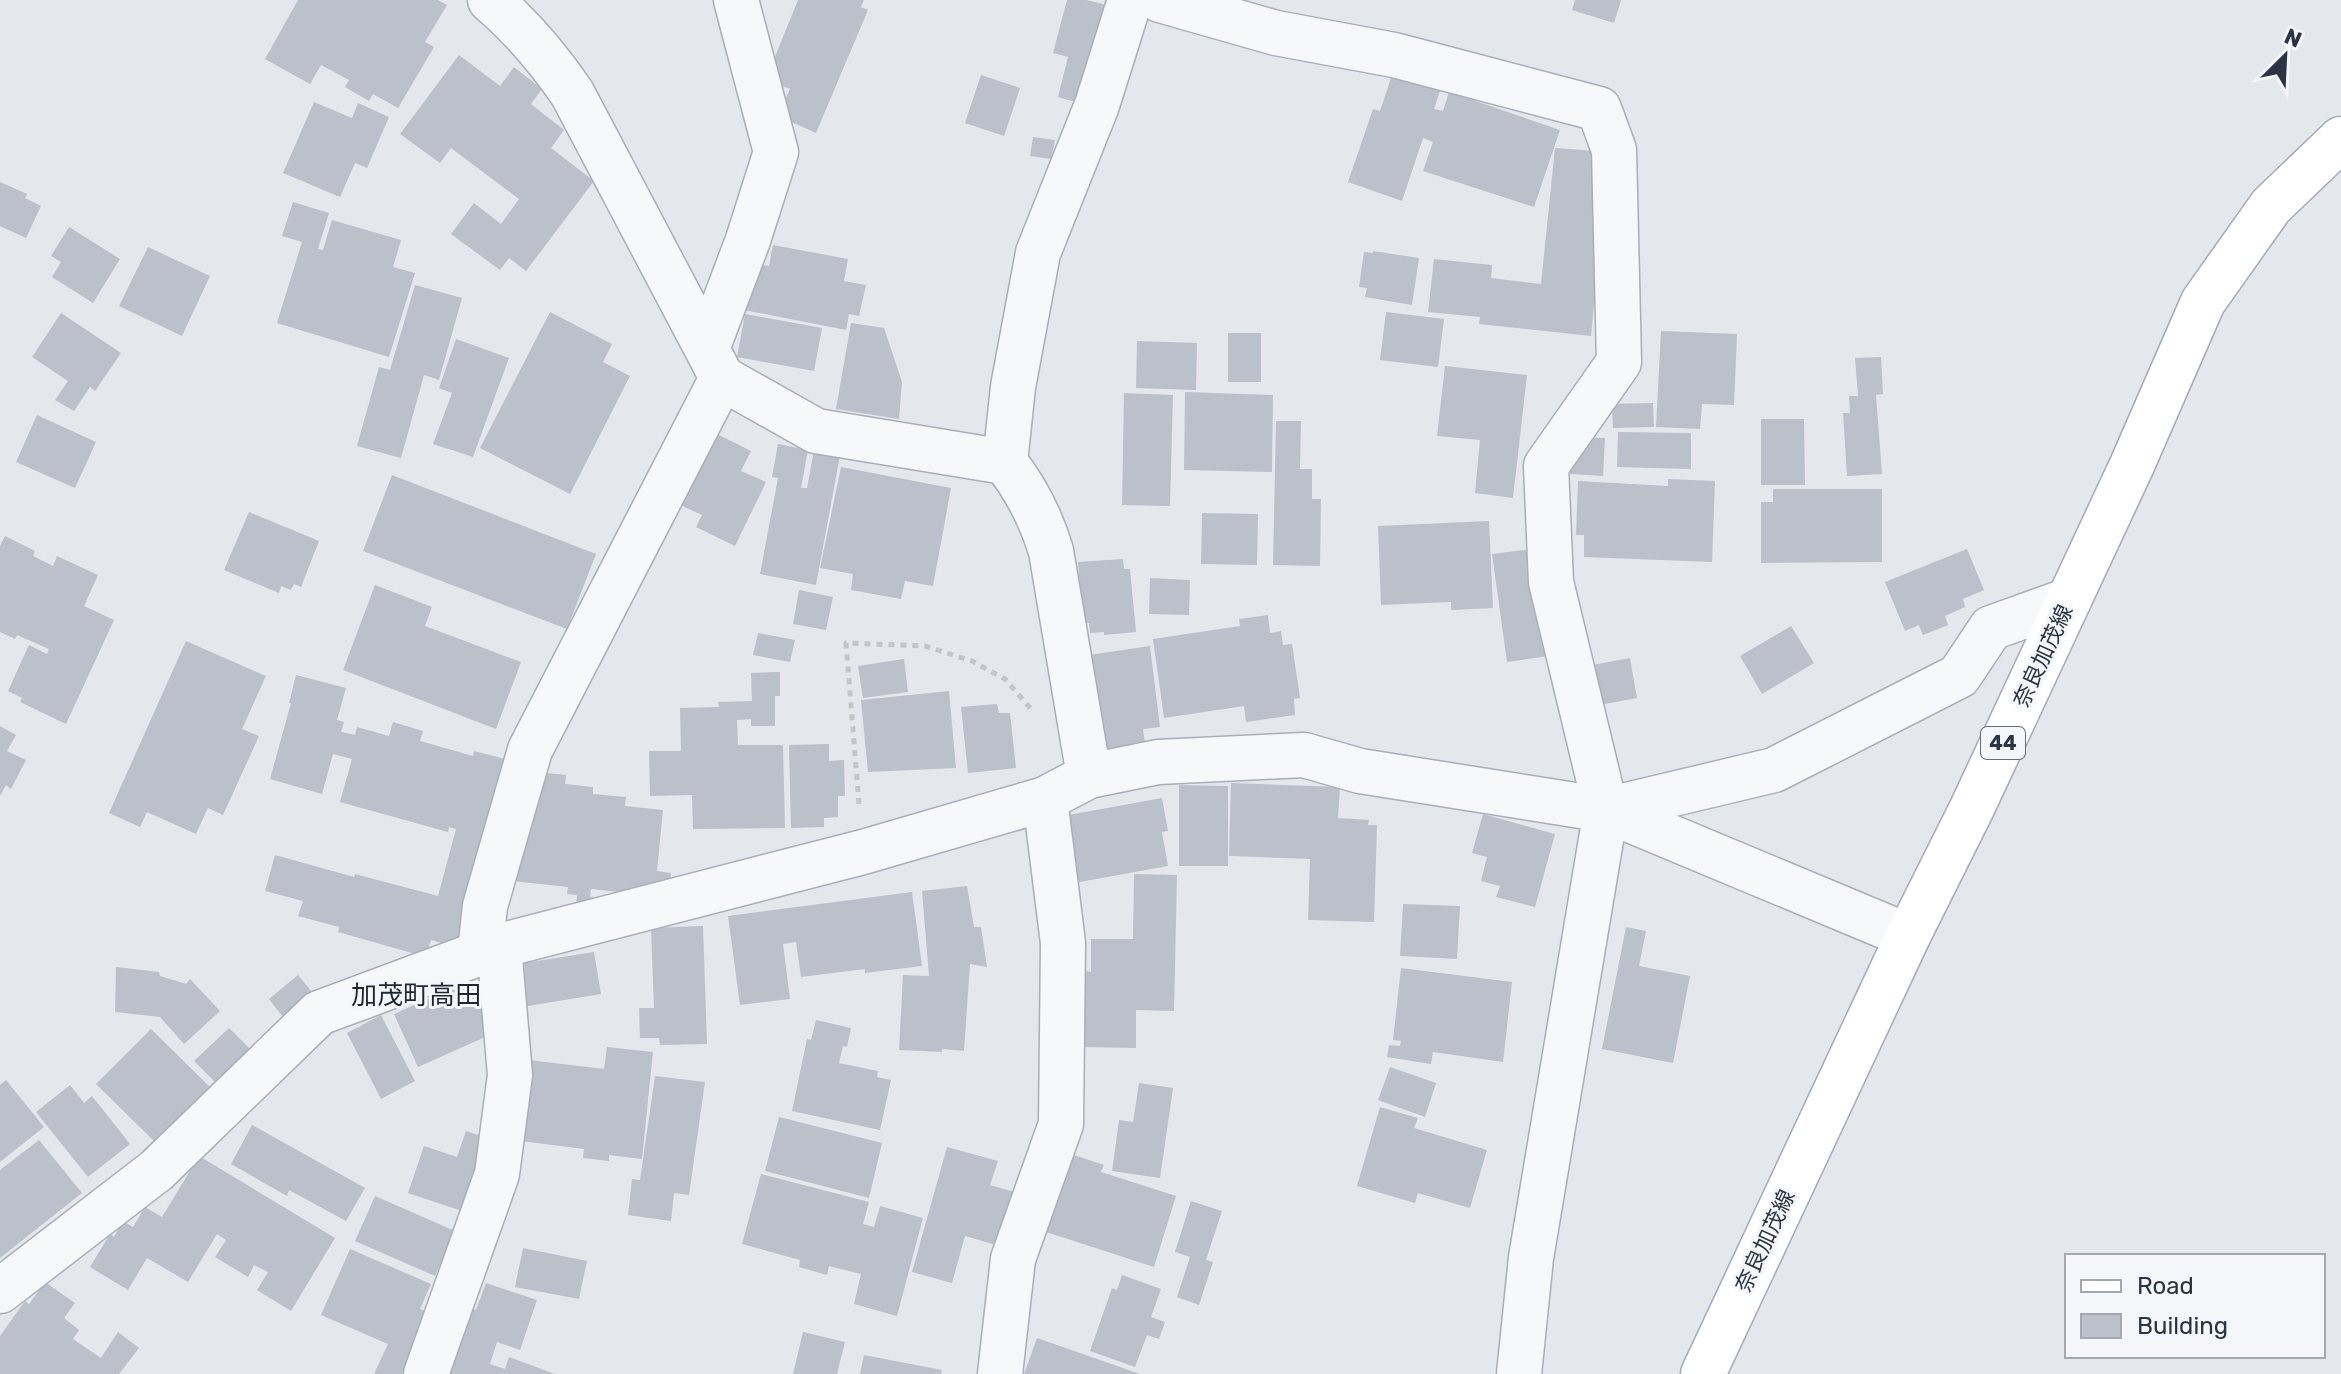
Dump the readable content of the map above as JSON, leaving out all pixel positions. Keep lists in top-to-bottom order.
{
  "streets": {
    "main road": ["奈良加茂線", "44"]
  },
  "districts": ["加茂町高田"],
  "legend": ["Road", "Building"],
  "north": "top right"
}
